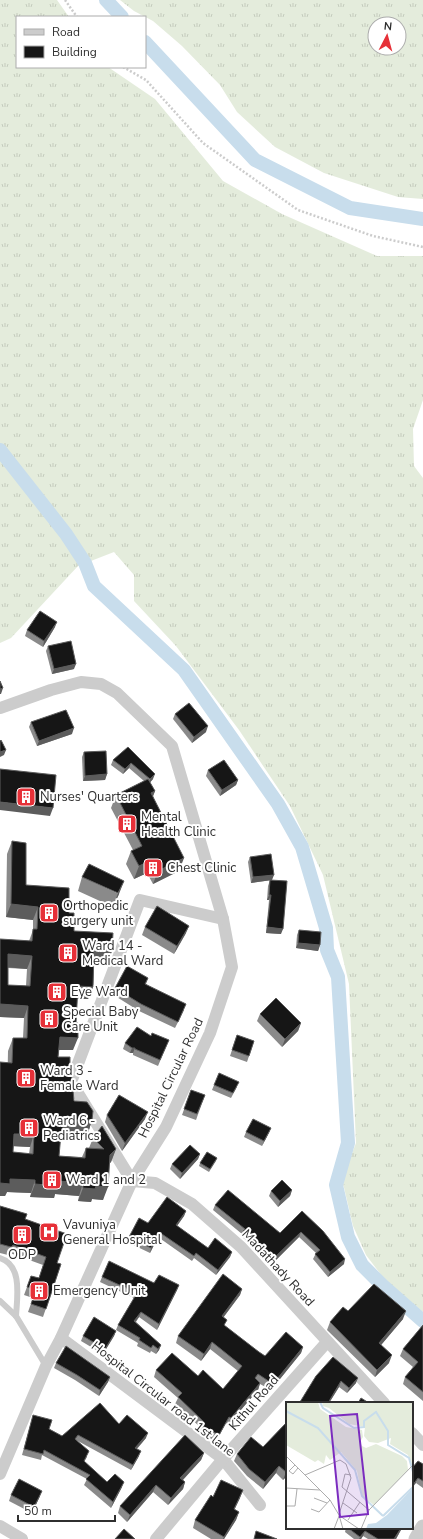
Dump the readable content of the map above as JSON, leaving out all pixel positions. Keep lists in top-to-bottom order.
{
  "streets": {
    "street": [
      "Hospital Circular Road",
      "Madathady Road",
      "Hospital Circular road 1st lane",
      "Kithul Road"
    ]
  },
  "crossings": [
    ["Hospital Circular Road", "Madathady Road"],
    ["Hospital Circular Road", "Hospital Circular road 1st lane"],
    ["Madathady Road", "Kithul Road"],
    ["Hospital Circular road 1st lane", "Kithul Road"]
  ],
  "places": {
    "building": [
      "Nurses' Quarters",
      "Mental Health Clinic",
      "Chest Clinic",
      "Orthopedic surgery unit",
      "Ward 14 - Medical Ward",
      "Eye Ward",
      "Special Baby Care Unit",
      "Ward 3 - Female Ward",
      "Ward 6 - Pediatrics",
      "Ward 1 and 2",
      "ODP",
      "Emergency Unit"
    ],
    "hospital": ["Vavuniya General Hospital"]
  },
  "legend": ["Road", "Building"],
  "scale_bar": "50 m",
  "north": "top"
}
